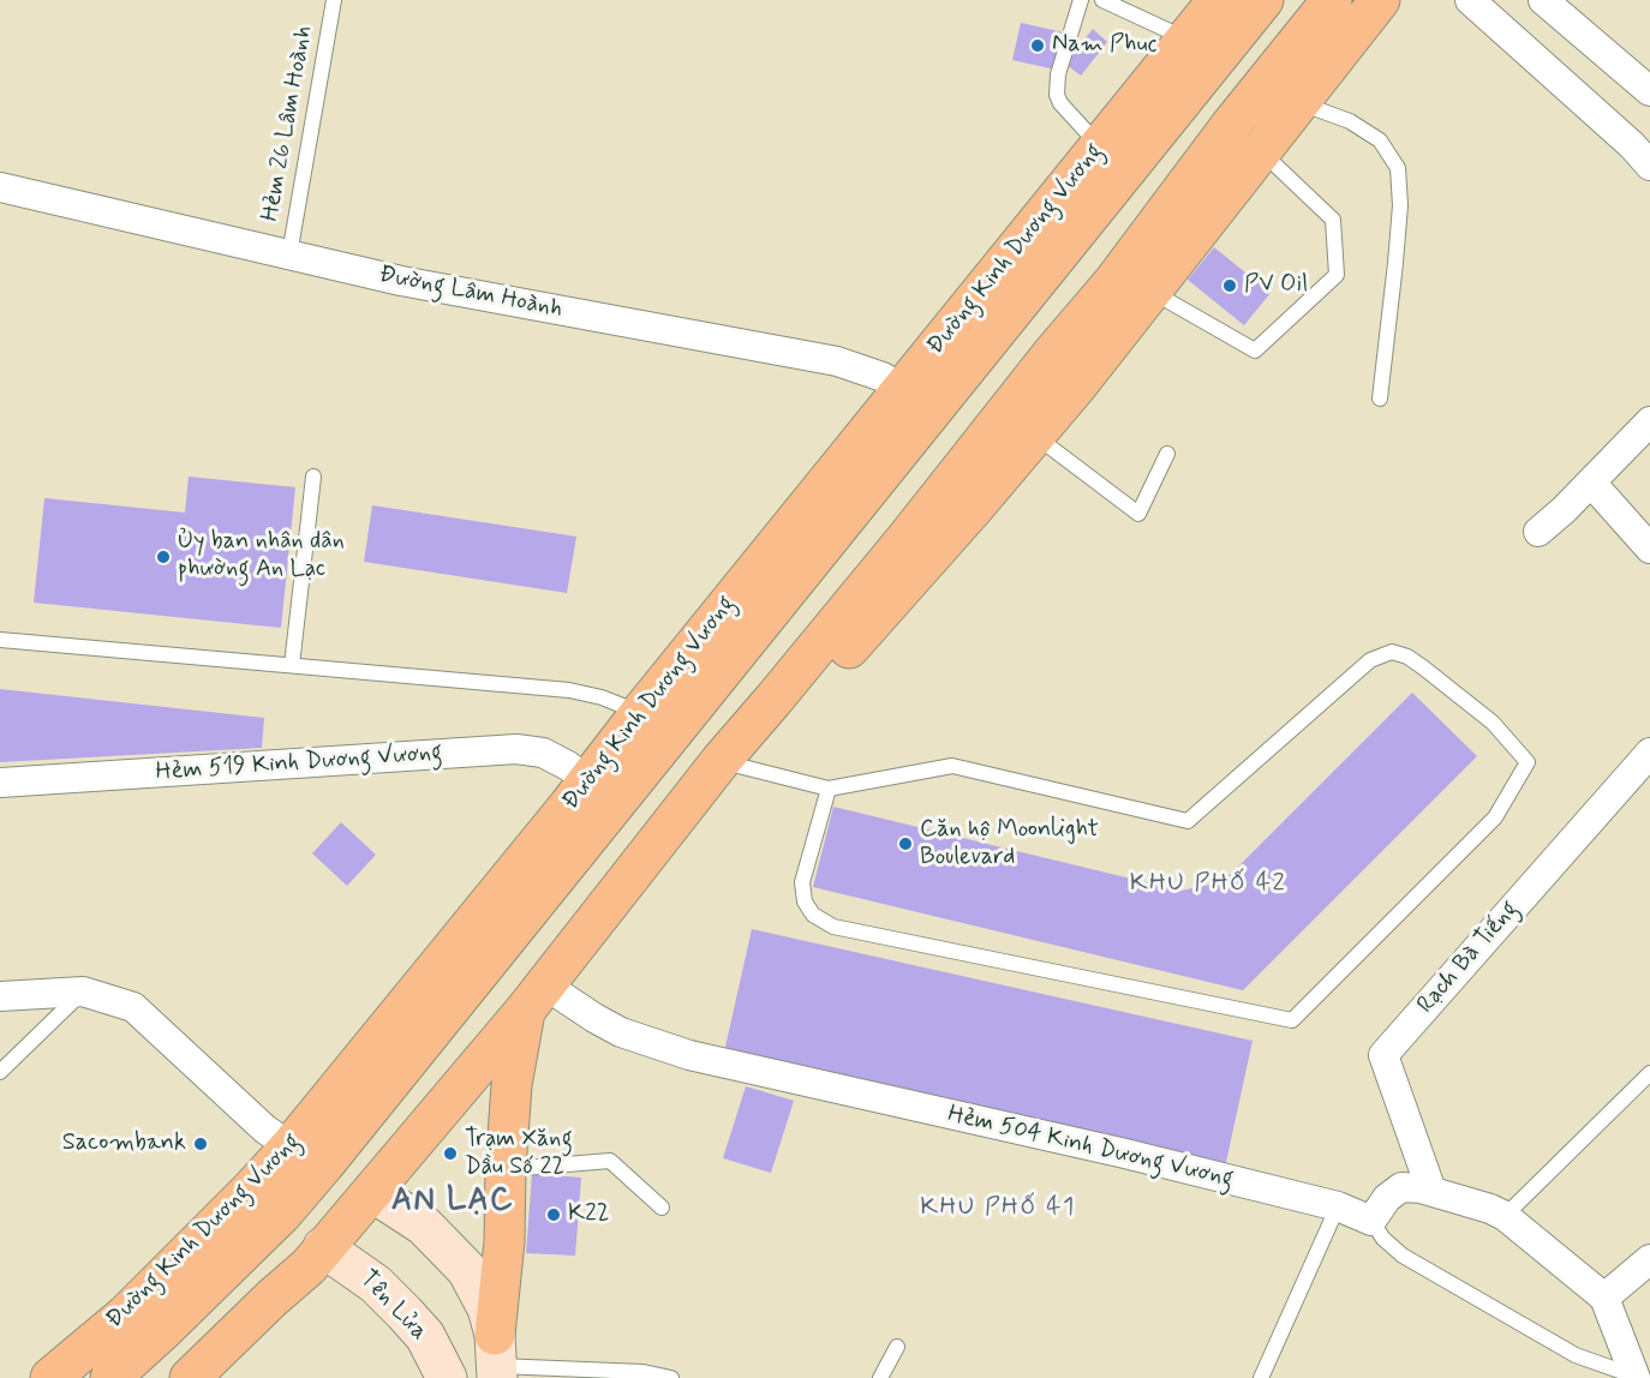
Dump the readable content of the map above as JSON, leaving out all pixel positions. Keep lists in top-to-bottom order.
{
  "streets": {
    "main road": ["Đường Kinh Dương Vương", "Tên Lửa"],
    "street": [
      "Đường Lâm Hoành",
      "Hẻm 519 Kinh Dương Vương",
      "Rạch Bà Tiếng",
      "Hẻm 504 Kinh Dương Vương"
    ],
    "lane": ["Hẻm 26 Lâm Hoành"]
  },
  "crossings": [
    ["Hẻm 26 Lâm Hoành", "Đường Lâm Hoành"],
    ["Đường Kinh Dương Vương", "Đường Lâm Hoành"],
    ["Đường Kinh Dương Vương", "Hẻm 519 Kinh Dương Vương"]
  ],
  "districts": ["KHU PHỐ 42", "AN LẠC", "KHU PHỐ 41"],
  "places": [
    "Nam Phuc",
    "PV Oil",
    "Ủy ban nhân dân phường An Lạc",
    "Căn hộ Moonlight Boulevard",
    "Sacombank",
    "Trạm Xăng Dầu Số 22",
    "K22"
  ]
}
